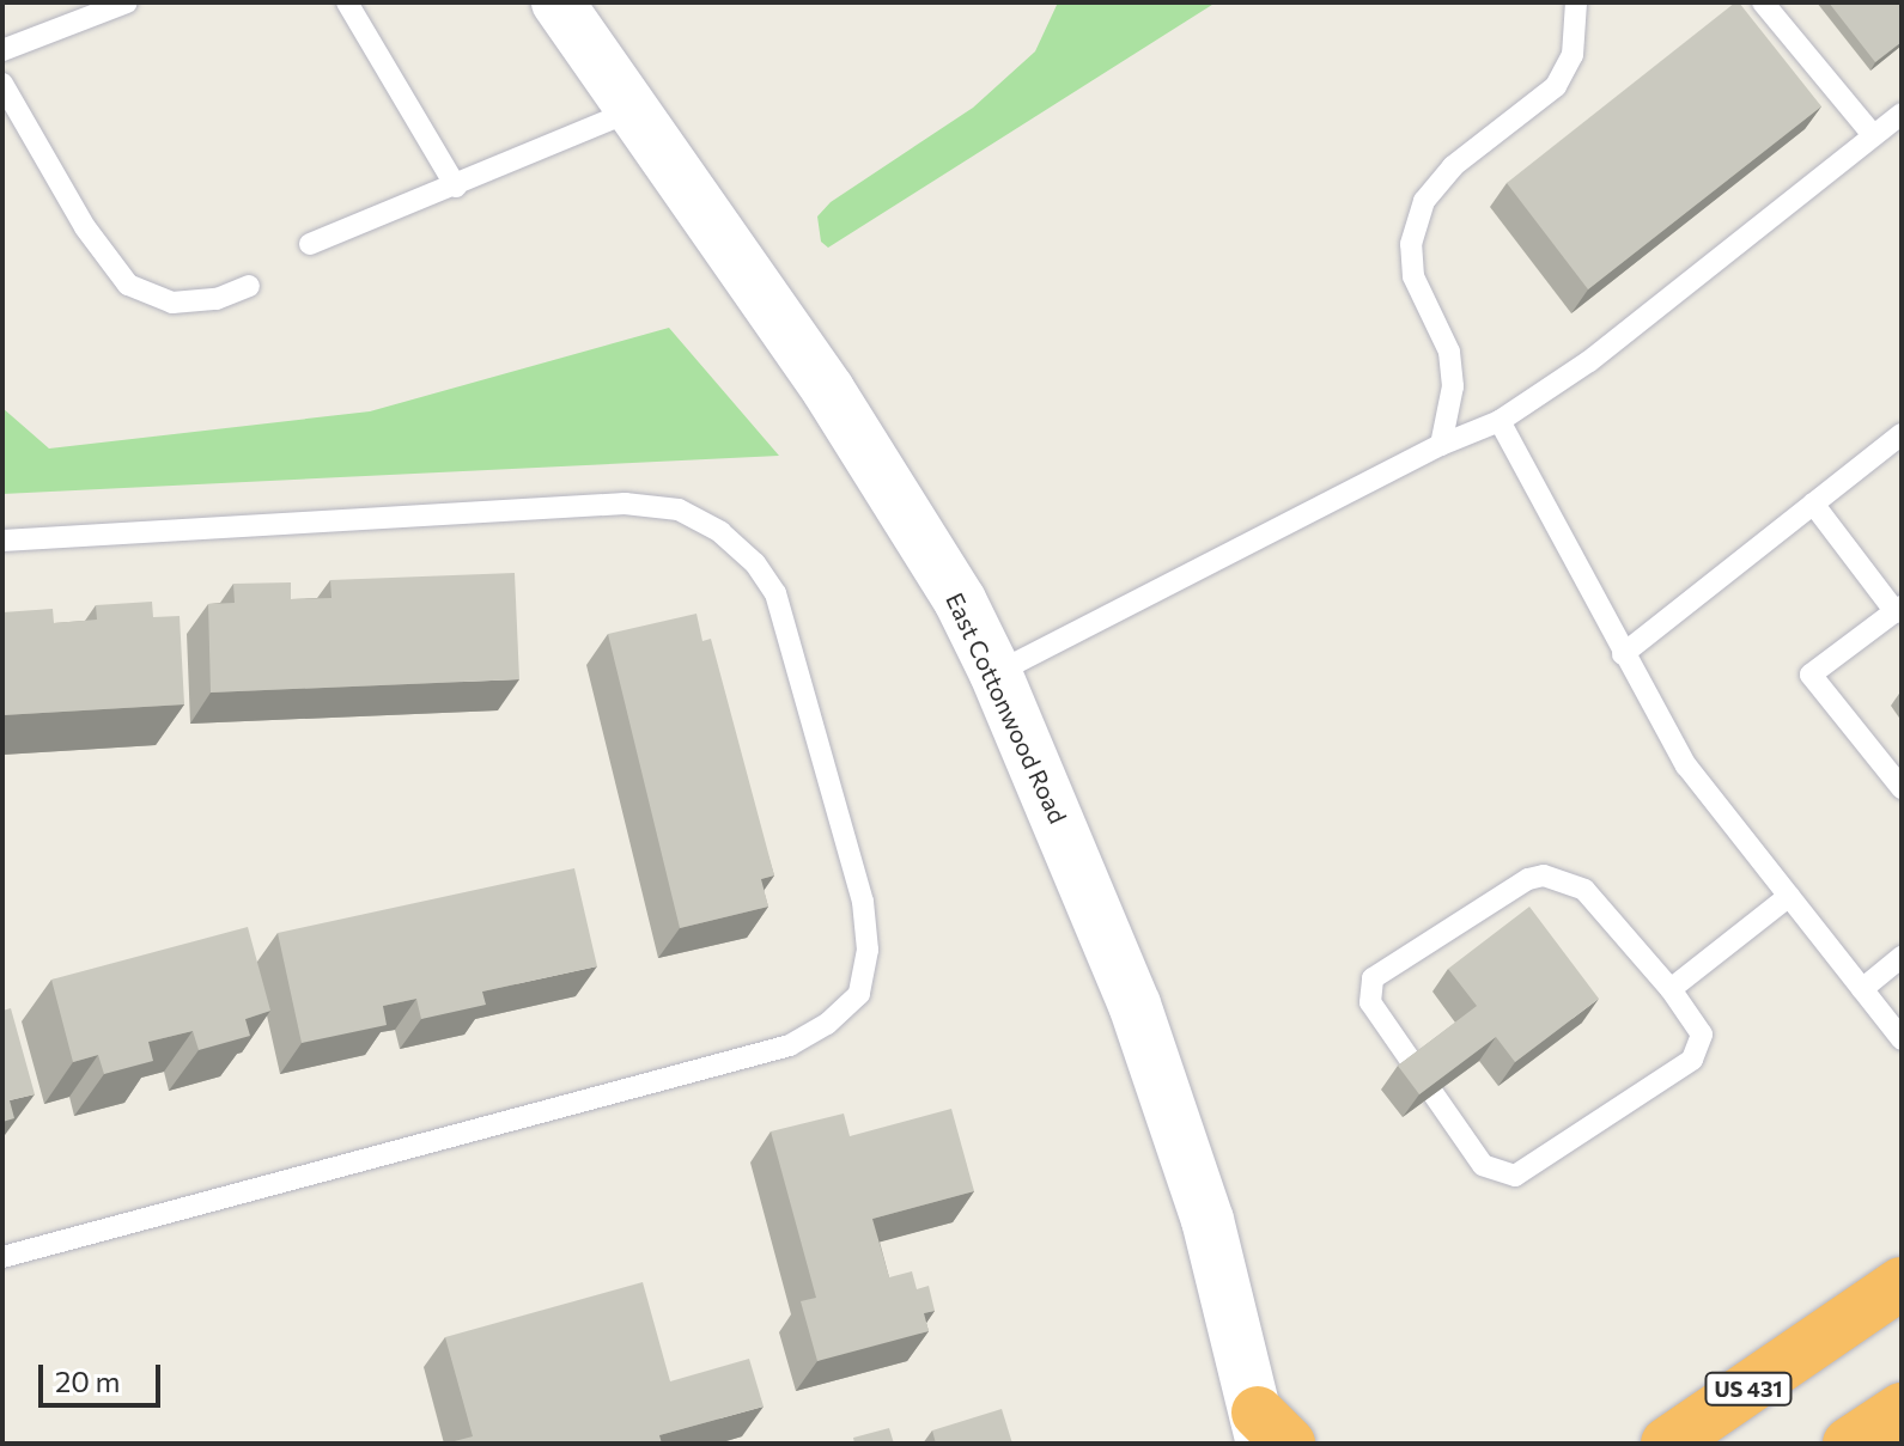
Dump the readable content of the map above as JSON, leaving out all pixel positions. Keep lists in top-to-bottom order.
{
  "streets": {
    "highway": ["US 431"],
    "main road": ["East Cottonwood Road"]
  },
  "scale_bar": "20 m"
}
